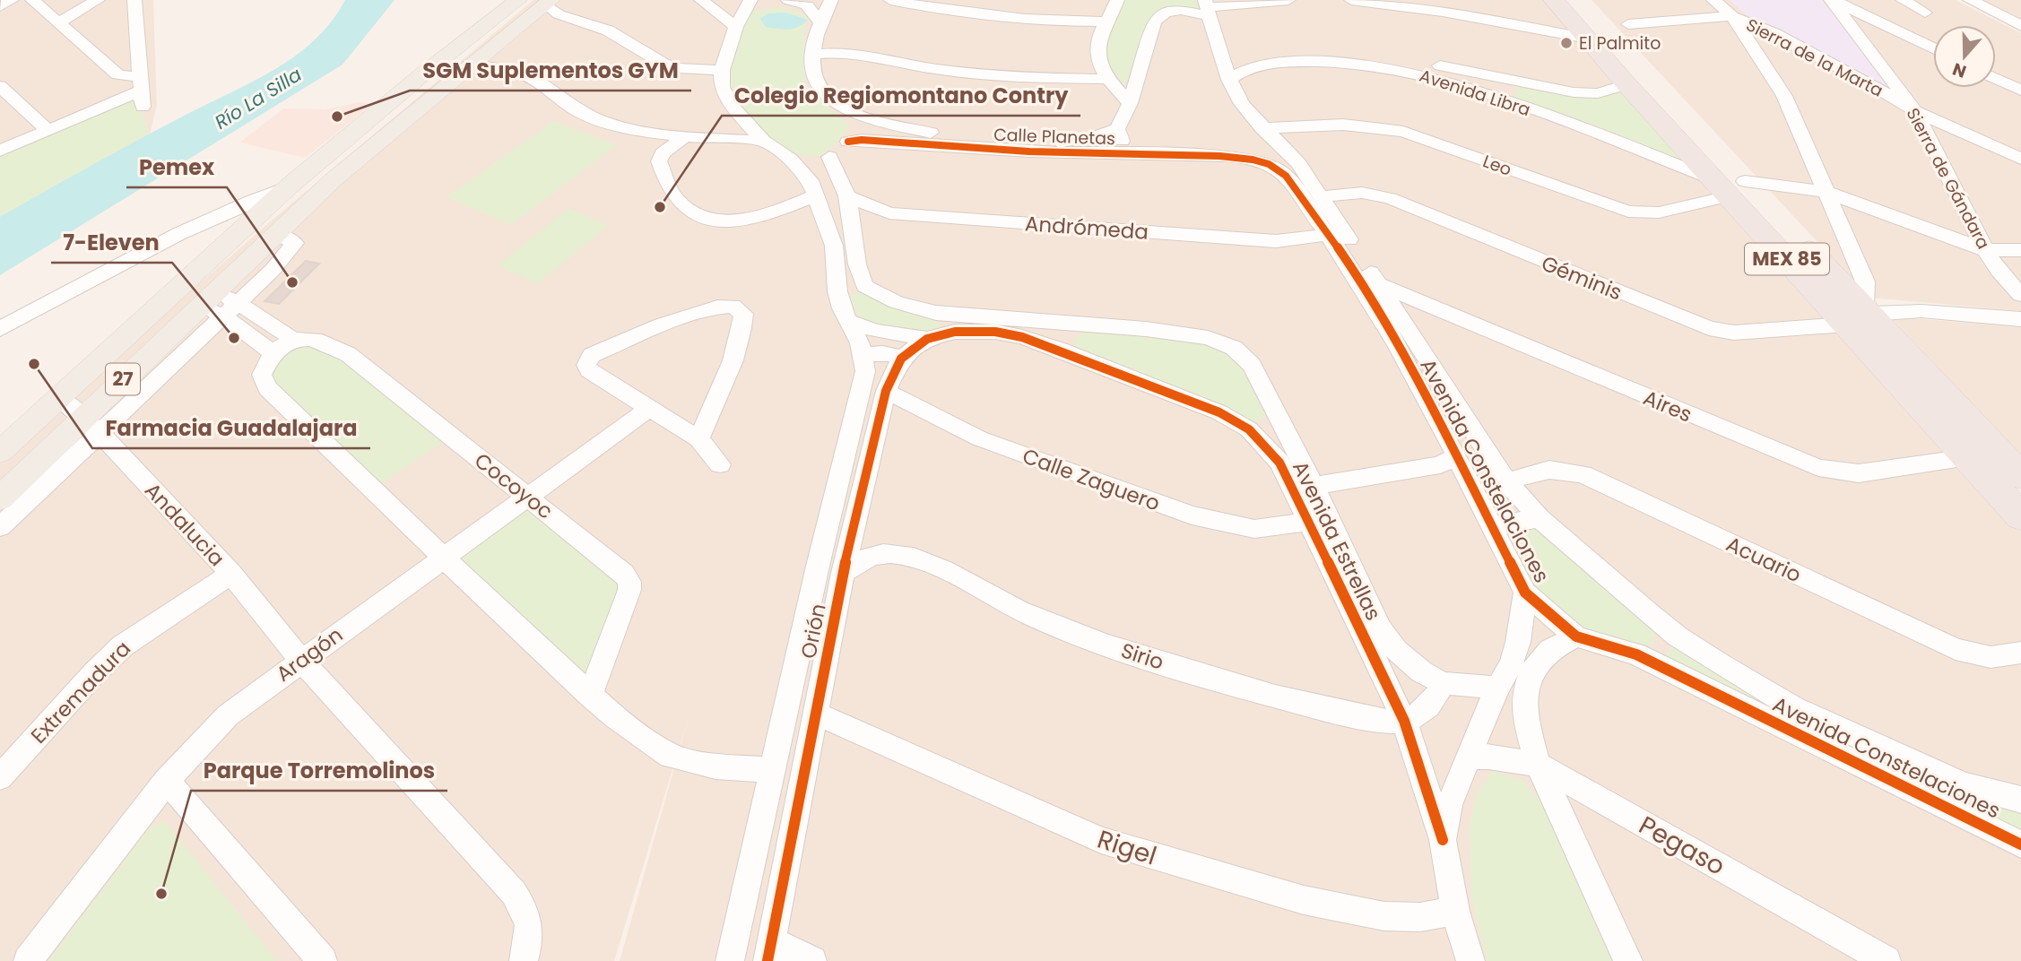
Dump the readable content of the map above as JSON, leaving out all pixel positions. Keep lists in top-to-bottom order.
{
  "streets": {
    "highway": ["MEX 85"],
    "main road": ["27"],
    "street": [
      "Sierra de la Marta",
      "Avenida Libra",
      "Calle Planetas",
      "Leo",
      "Sierra de Gándara",
      "Andrómeda",
      "Géminis",
      "Aires",
      "Avenida Constelaciones",
      "Calle Zaguero",
      "Cocoyoc",
      "Andalucia",
      "Avenida Estrellas",
      "Acuario",
      "Orión",
      "Aragón",
      "Sirio",
      "Extremadura",
      "Pegaso",
      "Rigel"
    ]
  },
  "crossings": [
    ["Sierra de la Marta", "Sierra de Gándara"],
    ["Avenida Libra", "Leo"],
    ["Avenida Libra", "MEX 85"],
    ["Avenida Libra", "Avenida Constelaciones"],
    ["Calle Planetas", "Avenida Constelaciones"],
    ["Leo", "MEX 85"],
    ["Leo", "Avenida Constelaciones"],
    ["Andrómeda", "Avenida Constelaciones"],
    ["MEX 85", "Géminis"],
    ["MEX 85", "Aires"],
    ["Géminis", "Avenida Constelaciones"],
    ["27", "Andalucia"],
    ["Aires", "Avenida Constelaciones"],
    ["Avenida Constelaciones", "Avenida Estrellas"],
    ["Avenida Constelaciones", "Acuario"],
    ["Calle Zaguero", "Avenida Estrellas"],
    ["Calle Zaguero", "Orión"],
    ["Cocoyoc", "Aragón"],
    ["Andalucia", "Aragón"],
    ["Andalucia", "Extremadura"],
    ["Avenida Estrellas", "Orión"],
    ["Avenida Estrellas", "Sirio"],
    ["Avenida Estrellas", "Pegaso"],
    ["Avenida Estrellas", "Rigel"],
    ["Orión", "Sirio"],
    ["Orión", "Rigel"]
  ],
  "water": ["Río La Silla"],
  "places": [
    "El Palmito",
    "SGM Suplementos GYM",
    "Colegio Regiomontano Contry",
    "Pemex",
    "7-Eleven",
    "Farmacia Guadalajara",
    "Parque Torremolinos"
  ],
  "north": "bottom"
}
